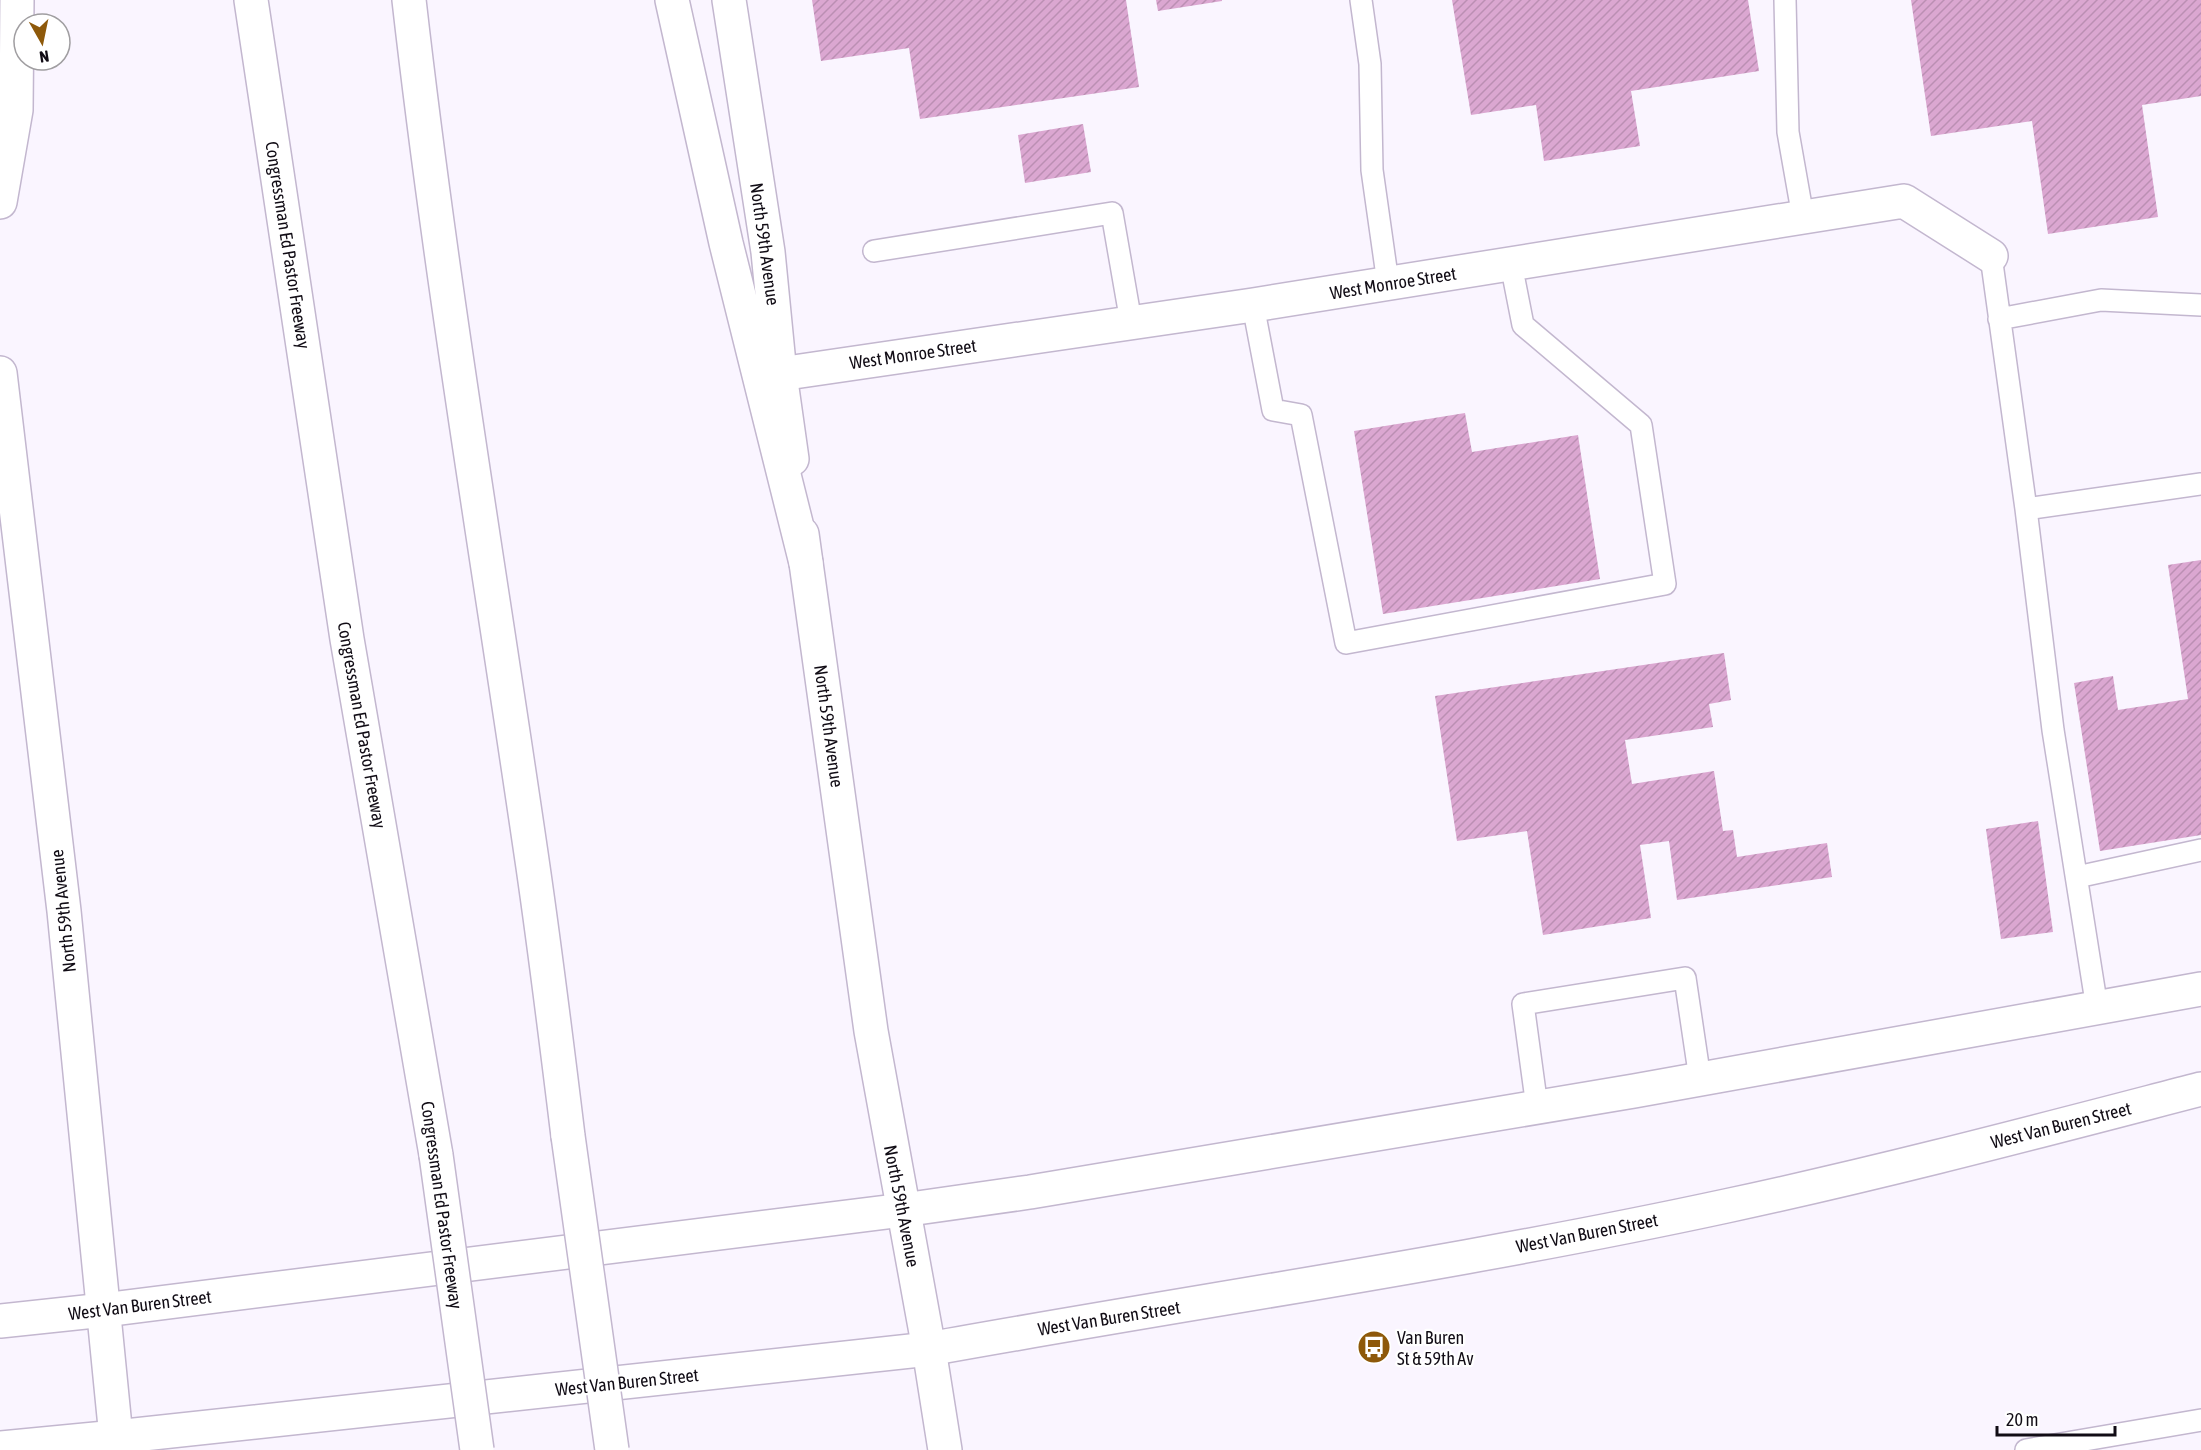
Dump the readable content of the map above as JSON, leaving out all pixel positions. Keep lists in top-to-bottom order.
{
  "streets": {
    "main road": [
      "North 59th Avenue",
      "Congressman Ed Pastor Freeway",
      "West Monroe Street",
      "West Van Buren Street"
    ]
  },
  "crossings": [
    ["North 59th Avenue", "West Monroe Street"],
    ["North 59th Avenue", "West Van Buren Street"]
  ],
  "places": {
    "bus stop": ["Van Buren St & 59th Av"]
  },
  "scale_bar": "20 m",
  "north": "bottom"
}
